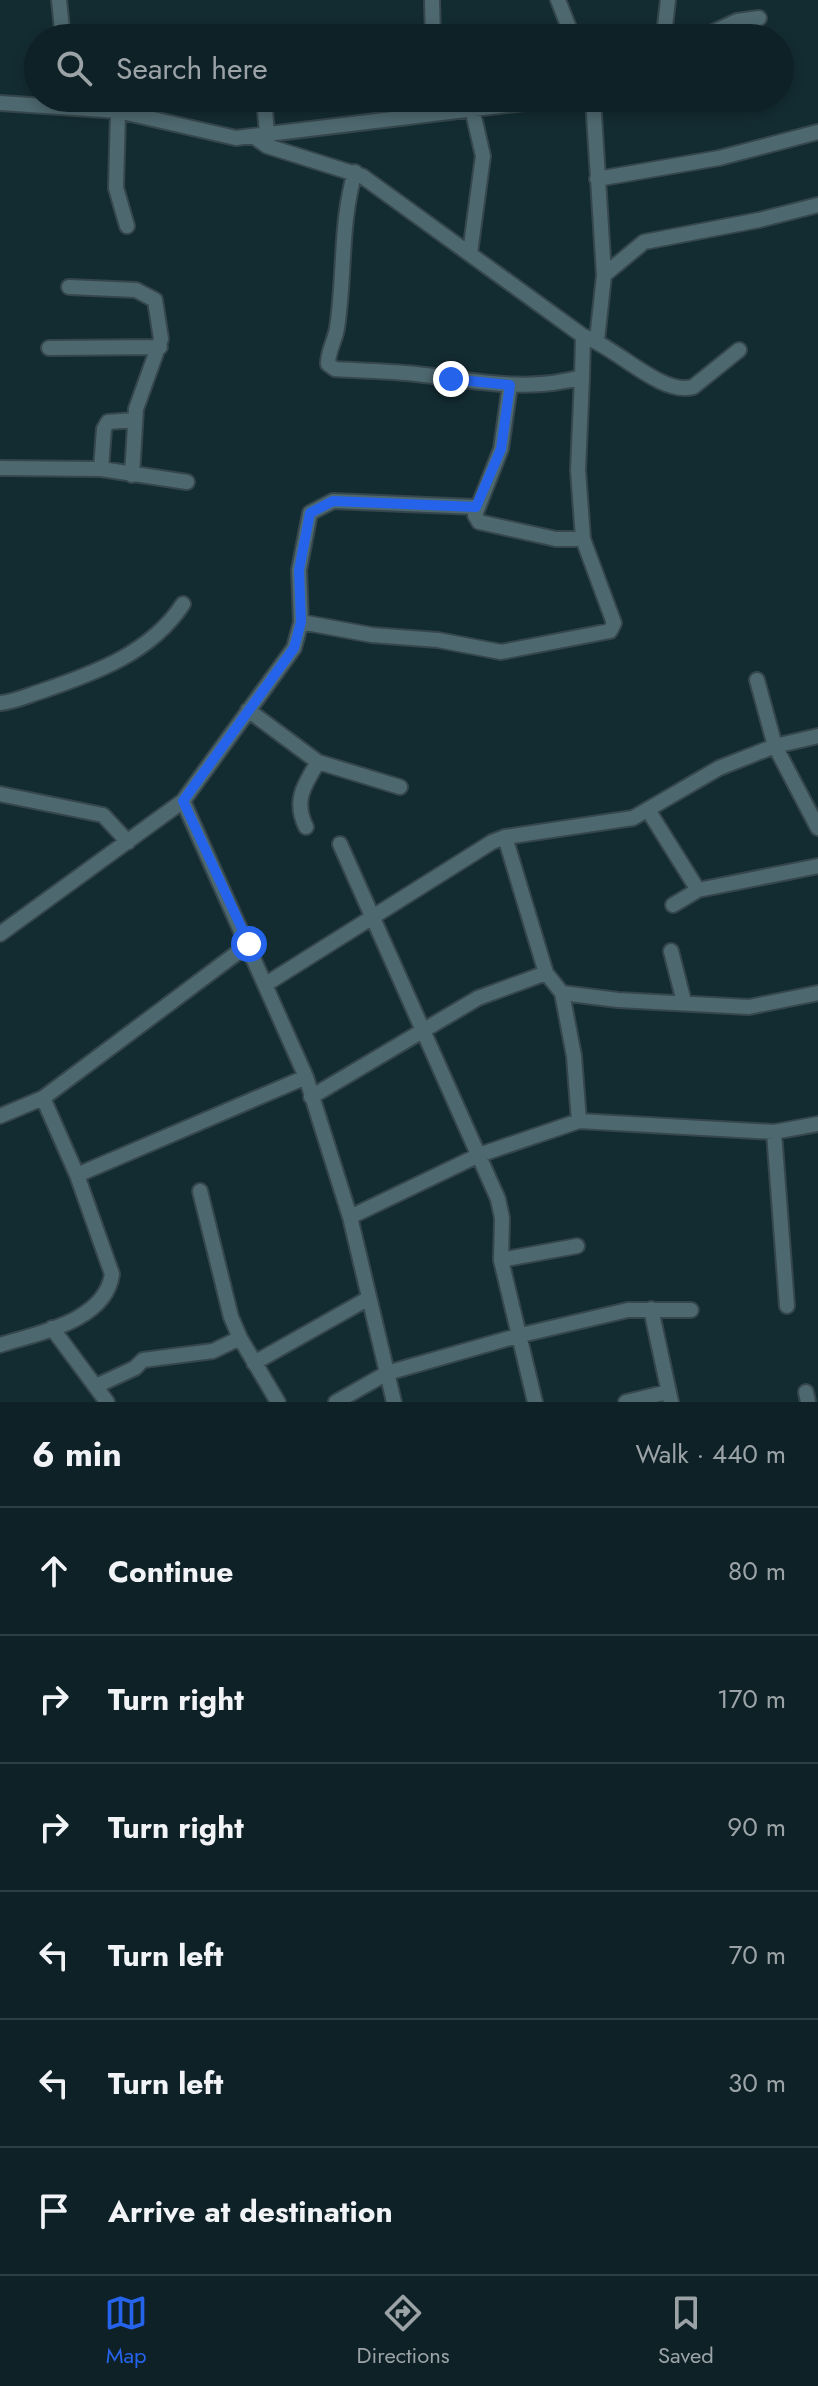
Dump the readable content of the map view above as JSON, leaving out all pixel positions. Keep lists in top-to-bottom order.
{
  "page": {
    "search": "Search here",
    "heading": ["6 min", "Walk · 440 m"],
    "list": [
      ["Continue", "80 m"],
      ["Turn right", "170 m"],
      ["Turn right", "90 m"],
      ["Turn left", "70 m"],
      ["Turn left", "30 m"],
      "Arrive at destination"
    ],
    "nav": ["Map", "Directions", "Saved"]
  }
}
